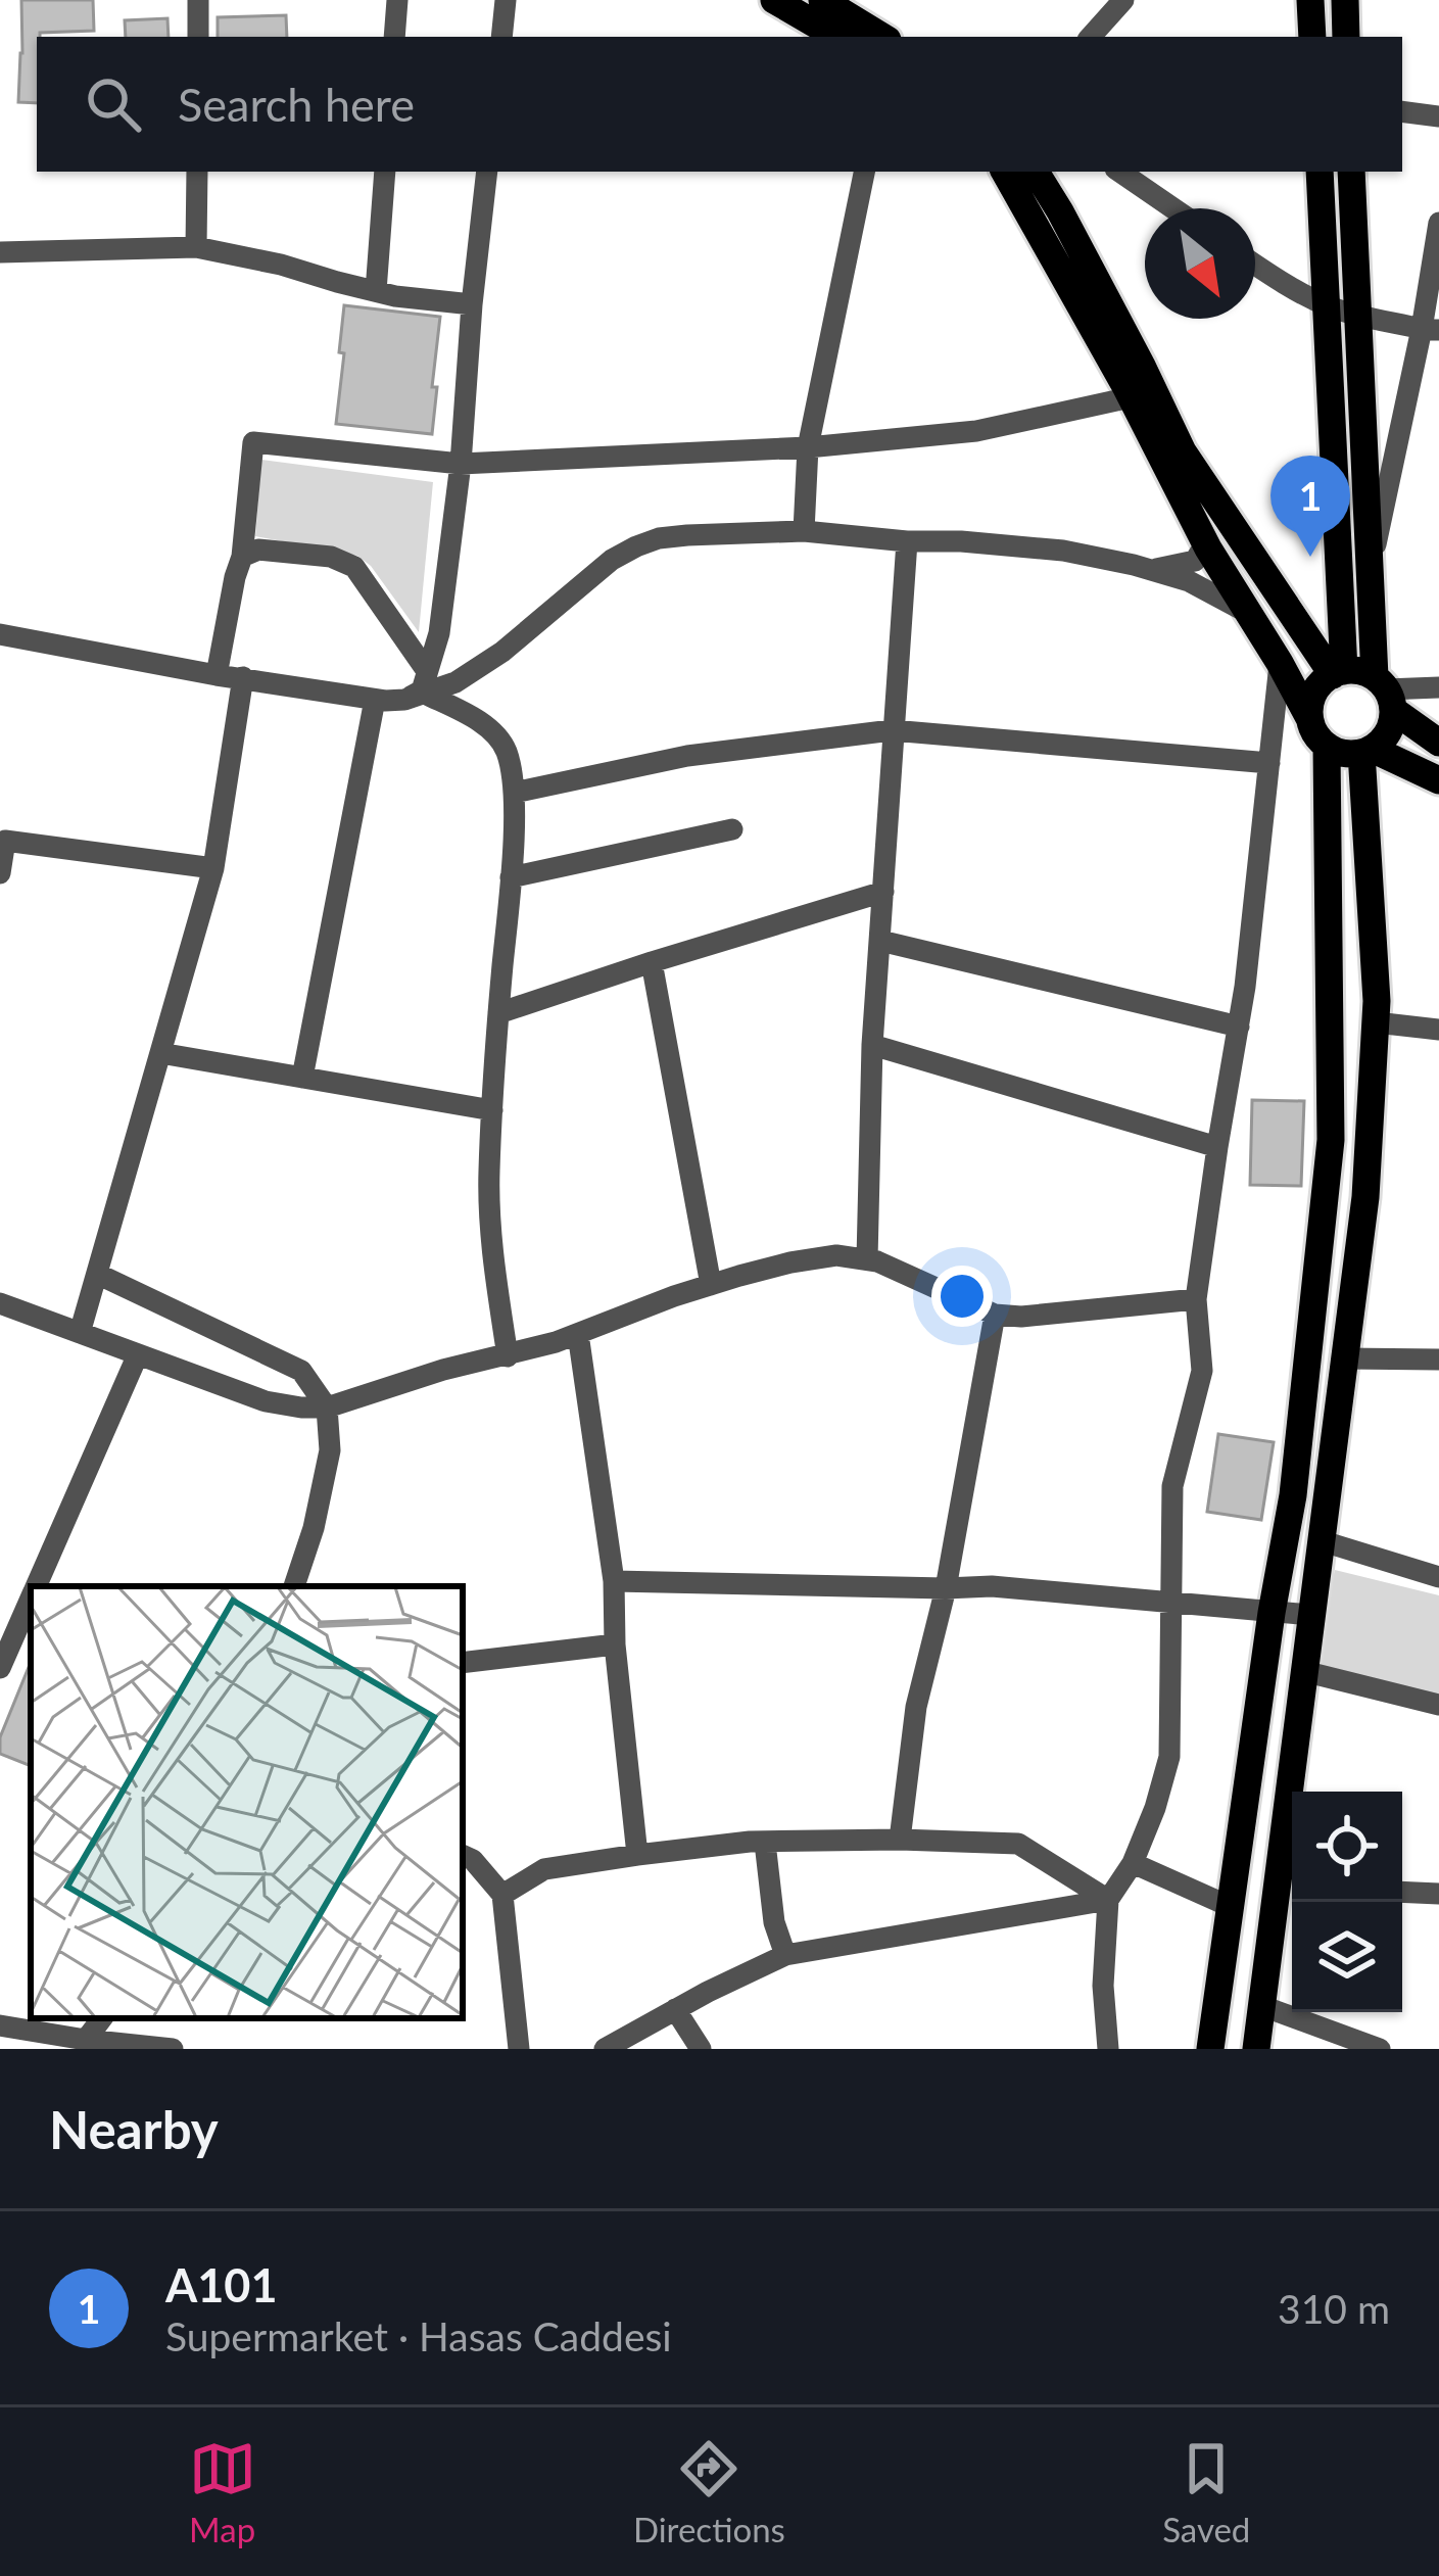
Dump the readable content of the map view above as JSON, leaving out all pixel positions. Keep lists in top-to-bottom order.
{
  "north": "bottom right",
  "page": {
    "search": "Search here",
    "pins": "1",
    "heading": "Nearby",
    "list": [
      {
        "mark": "1",
        "name": "A101",
        "note": "Supermarket · Hasas Caddesi",
        "value": "310 m"
      }
    ],
    "nav": ["Map", "Directions", "Saved"]
  }
}
